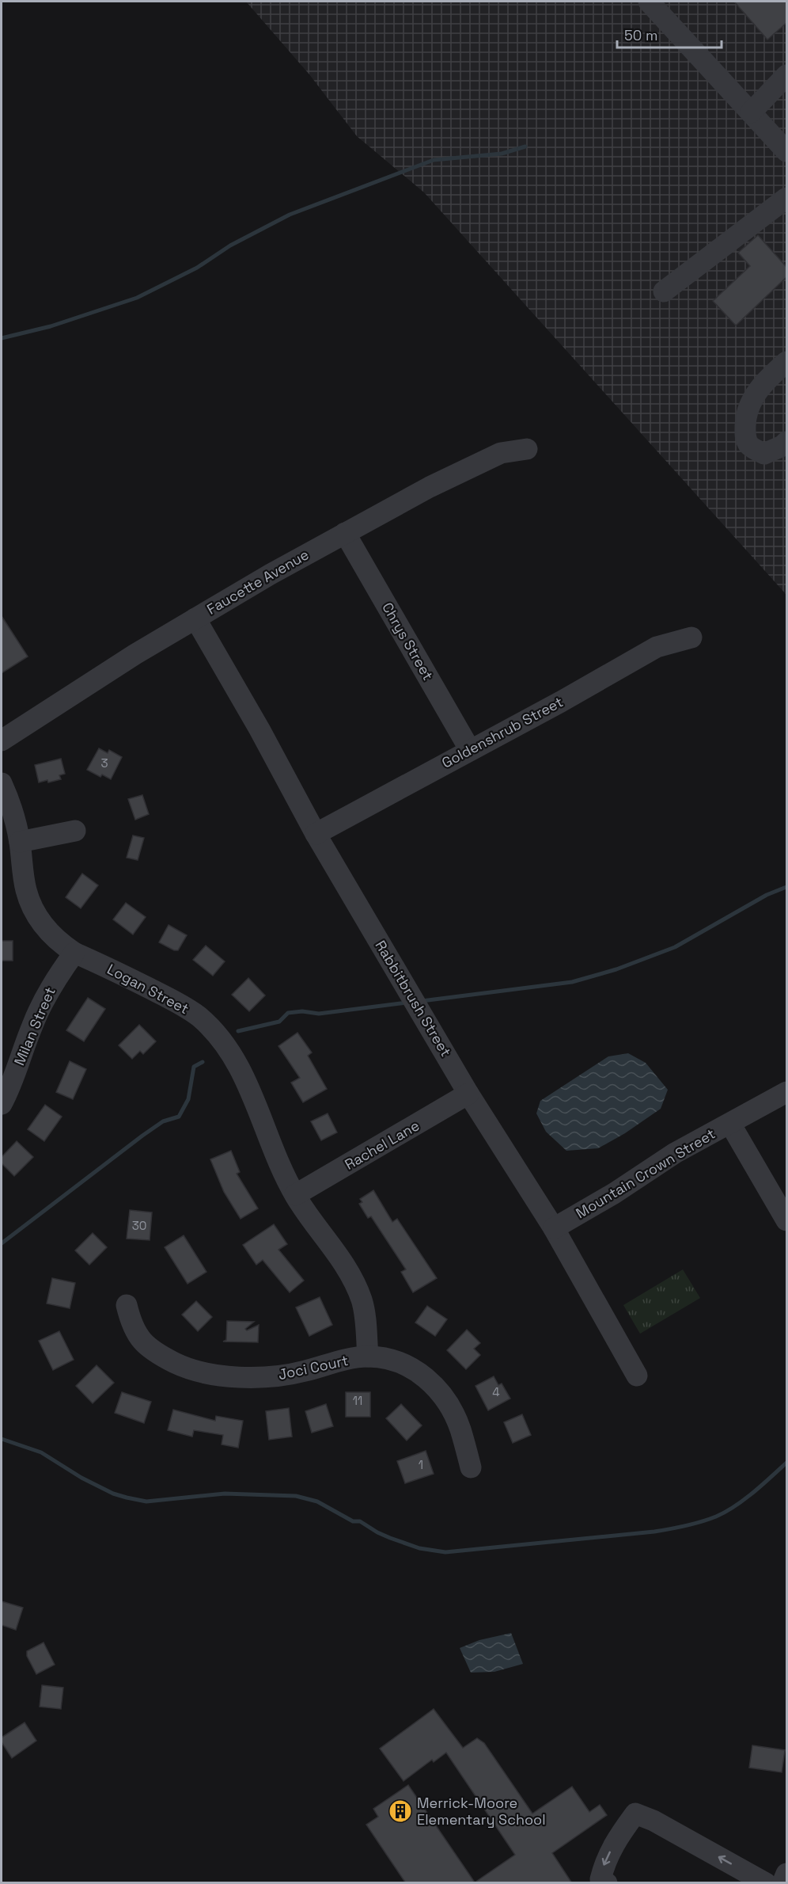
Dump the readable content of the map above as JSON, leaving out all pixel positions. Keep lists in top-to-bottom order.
{
  "streets": {
    "street": [
      "Faucette Avenue",
      "Chrys Street",
      "Goldenshrub Street",
      "Logan Street",
      "Rabbitbrush Street",
      "Milan Street",
      "Rachel Lane",
      "Mountain Crown Street",
      "Joci Court"
    ]
  },
  "crossings": [
    ["Faucette Avenue", "Chrys Street"],
    ["Faucette Avenue", "Rabbitbrush Street"],
    ["Chrys Street", "Goldenshrub Street"],
    ["Goldenshrub Street", "Rabbitbrush Street"],
    ["Logan Street", "Milan Street"],
    ["Logan Street", "Rachel Lane"],
    ["Logan Street", "Joci Court"],
    ["Rabbitbrush Street", "Rachel Lane"],
    ["Rabbitbrush Street", "Mountain Crown Street"]
  ],
  "places": {
    "building": ["Merrick-Moore Elementary School"]
  },
  "house_numbers": [
    "3",
    "30",
    "4",
    "11",
    "1"
  ],
  "scale_bar": "50 m"
}
